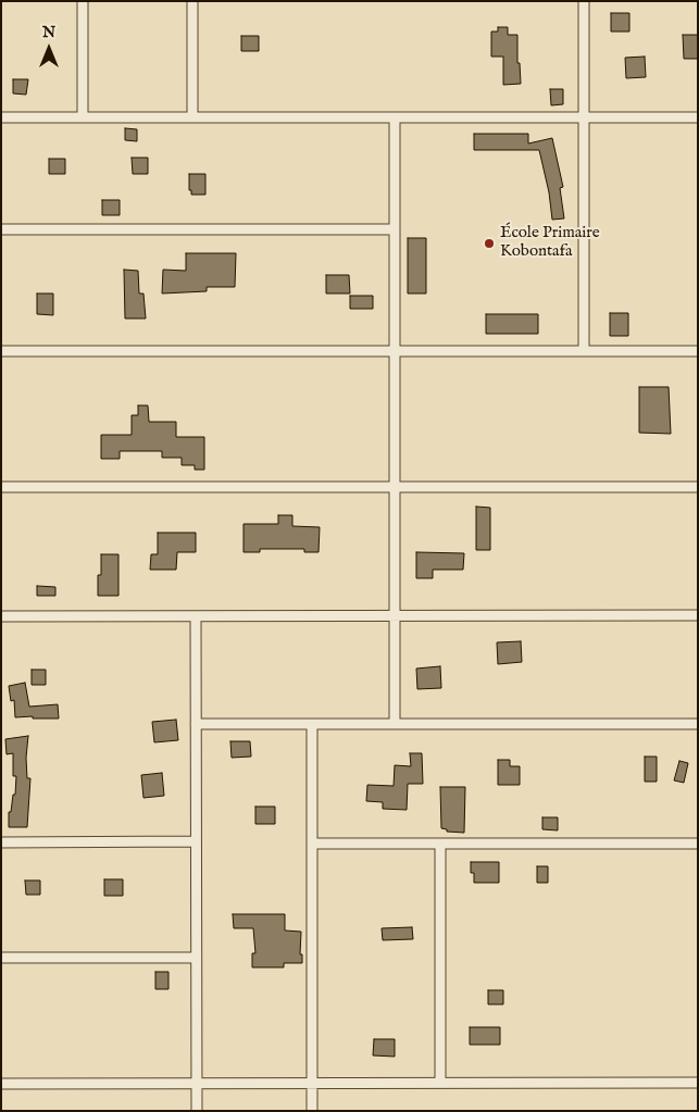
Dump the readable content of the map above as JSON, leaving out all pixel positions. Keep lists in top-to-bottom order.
{
  "places": ["École Primaire Kobontafa"],
  "north": "top"
}
